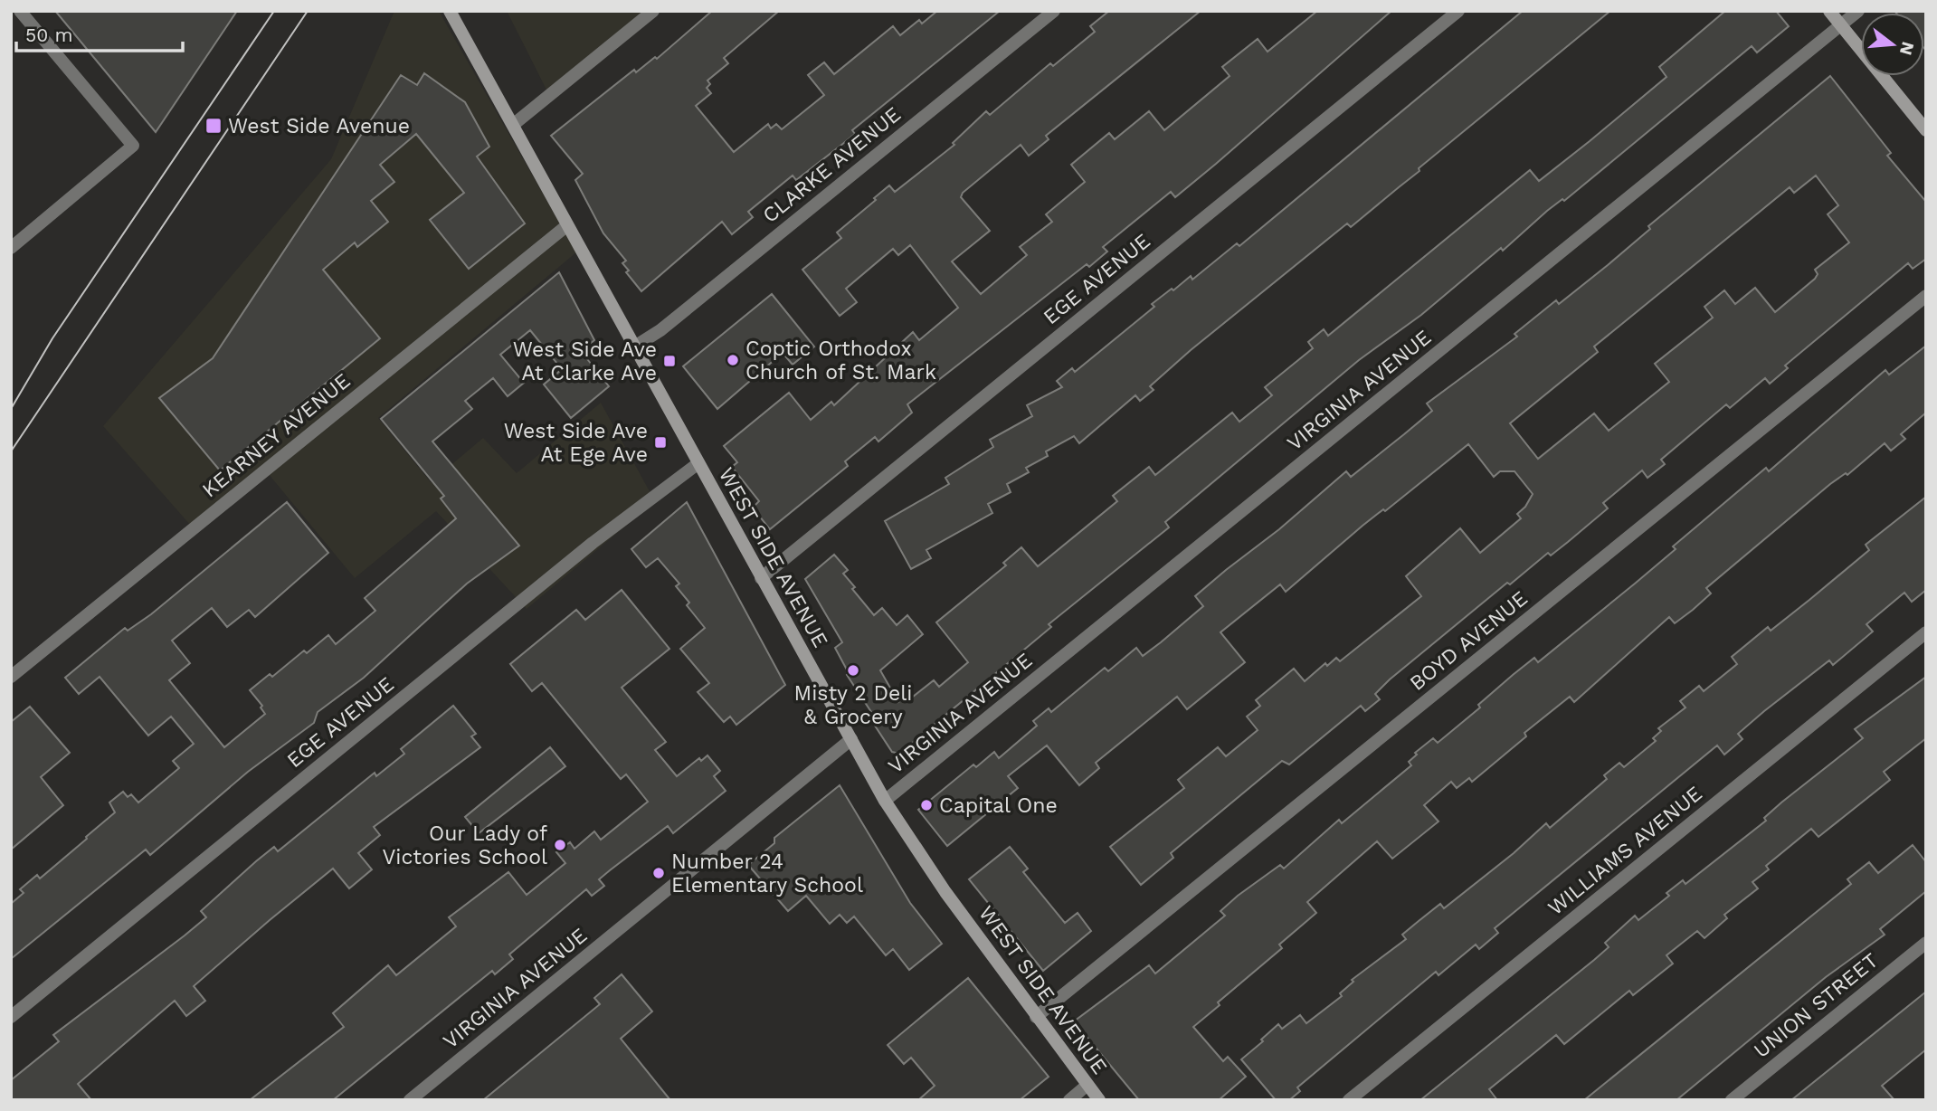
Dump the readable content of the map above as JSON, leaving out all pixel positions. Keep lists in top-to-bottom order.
{
  "streets": {
    "main road": ["WEST SIDE AVENUE"],
    "street": [
      "CLARKE AVENUE",
      "EGE AVENUE",
      "VIRGINIA AVENUE",
      "KEARNEY AVENUE",
      "BOYD AVENUE",
      "WILLIAMS AVENUE",
      "UNION STREET"
    ]
  },
  "crossings": [
    ["CLARKE AVENUE", "WEST SIDE AVENUE"],
    ["EGE AVENUE", "WEST SIDE AVENUE"],
    ["VIRGINIA AVENUE", "WEST SIDE AVENUE"],
    ["KEARNEY AVENUE", "WEST SIDE AVENUE"],
    ["WEST SIDE AVENUE", "BOYD AVENUE"]
  ],
  "places": {
    "transit": ["West Side Avenue", "West Side Ave At Clarke Ave", "West Side Ave At Ege Ave"],
    "other": [
      "Coptic Orthodox Church of St. Mark",
      "Misty 2 Deli & Grocery",
      "Capital One",
      "Our Lady of Victories School",
      "Number 24 Elementary School"
    ]
  },
  "scale_bar": "50 m",
  "north": "right"
}
